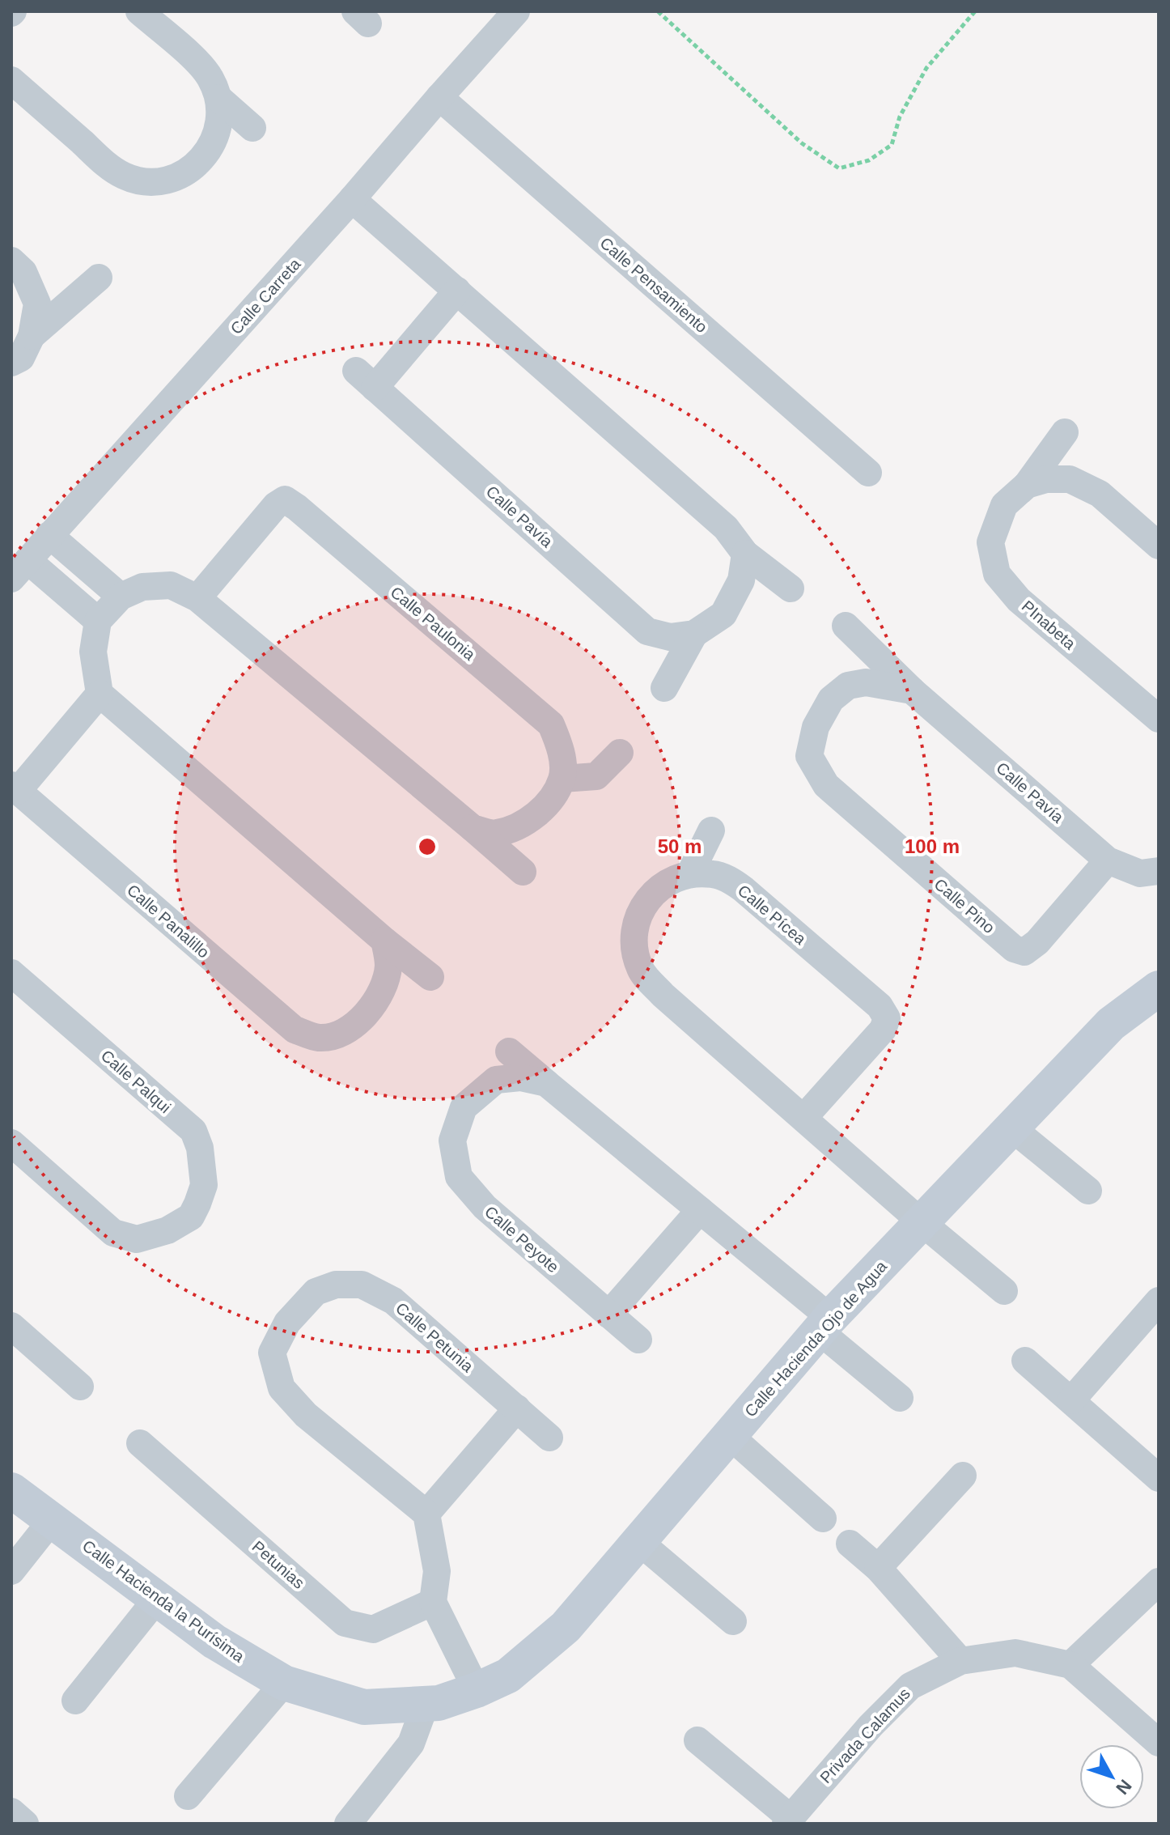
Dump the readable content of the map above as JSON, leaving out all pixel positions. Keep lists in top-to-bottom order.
{
  "streets": {
    "street": [
      "Calle Pensamiento",
      "Calle Carreta",
      "Calle Pavía",
      "Calle Paulonia",
      "PInabeta",
      "Calle Pino",
      "Calle Pícea",
      "Calle Panalillo",
      "Calle Palqui",
      "Calle Peyote",
      "Calle Petunia",
      "Calle Hacienda Ojo de Agua",
      "Petunias",
      "Calle Hacienda la Purísima",
      "Privada Calamus"
    ]
  },
  "crossings": [
    ["Calle Pensamiento", "Calle Carreta"],
    ["Calle Pavía", "Calle Pino"],
    ["Calle Hacienda Ojo de Agua", "Calle Hacienda la Purísima"]
  ],
  "north": "bottom right",
  "rings": ["50 m", "100 m"]
}
